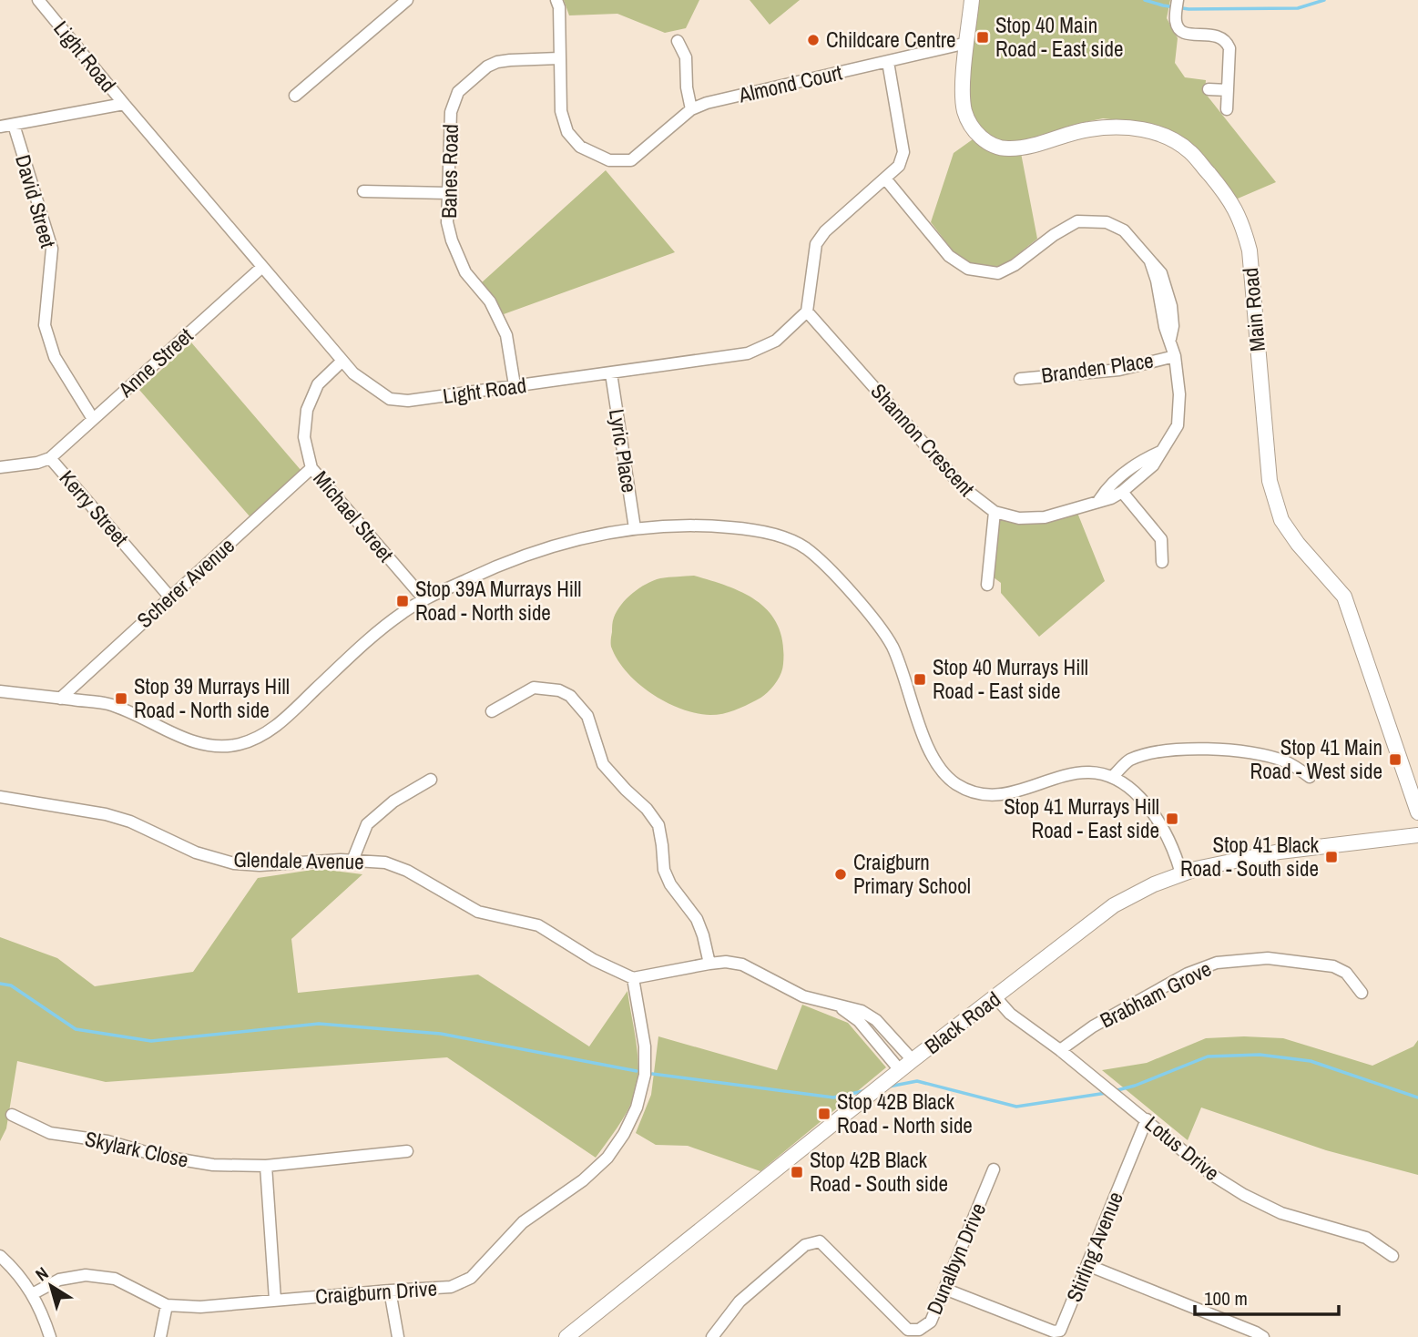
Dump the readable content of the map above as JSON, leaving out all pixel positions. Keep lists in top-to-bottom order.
{
  "streets": {
    "main road": ["Main Road", "Black Road"],
    "street": [
      "Light Road",
      "Almond Court",
      "Banes Road",
      "David Street",
      "Anne Street",
      "Branden Place",
      "Shannon Crescent",
      "Lyric Place",
      "Kerry Street",
      "Michael Street",
      "Scherer Avenue",
      "Glendale Avenue",
      "Brabham Grove",
      "Lotus Drive",
      "Skylark Close",
      "Stirling Avenue",
      "Dunalbyn Drive",
      "Craigburn Drive"
    ]
  },
  "crossings": [
    ["Light Road", "Banes Road"],
    ["Light Road", "Anne Street"],
    ["Light Road", "Shannon Crescent"],
    ["Light Road", "Lyric Place"],
    ["Light Road", "Michael Street"],
    ["Almond Court", "Banes Road"],
    ["Almond Court", "Main Road"],
    ["David Street", "Anne Street"],
    ["Anne Street", "Kerry Street"],
    ["Branden Place", "Shannon Crescent"],
    ["Kerry Street", "Scherer Avenue"],
    ["Michael Street", "Scherer Avenue"],
    ["Glendale Avenue", "Craigburn Drive"],
    ["Brabham Grove", "Lotus Drive"],
    ["Black Road", "Lotus Drive"],
    ["Lotus Drive", "Stirling Avenue"],
    ["Stirling Avenue", "Dunalbyn Drive"]
  ],
  "places": {
    "transit": [
      "Stop 40 Main Road - East side",
      "Stop 39A Murrays Hill Road - North side",
      "Stop 40 Murrays Hill Road - East side",
      "Stop 39 Murrays Hill Road - North side",
      "Stop 41 Main Road - West side",
      "Stop 41 Murrays Hill Road - East side",
      "Stop 41 Black Road - South side",
      "Stop 42B Black Road - North side",
      "Stop 42B Black Road - South side"
    ],
    "other": ["Childcare Centre", "Craigburn Primary School"]
  },
  "scale_bar": "100 m",
  "north": "top left"
}
